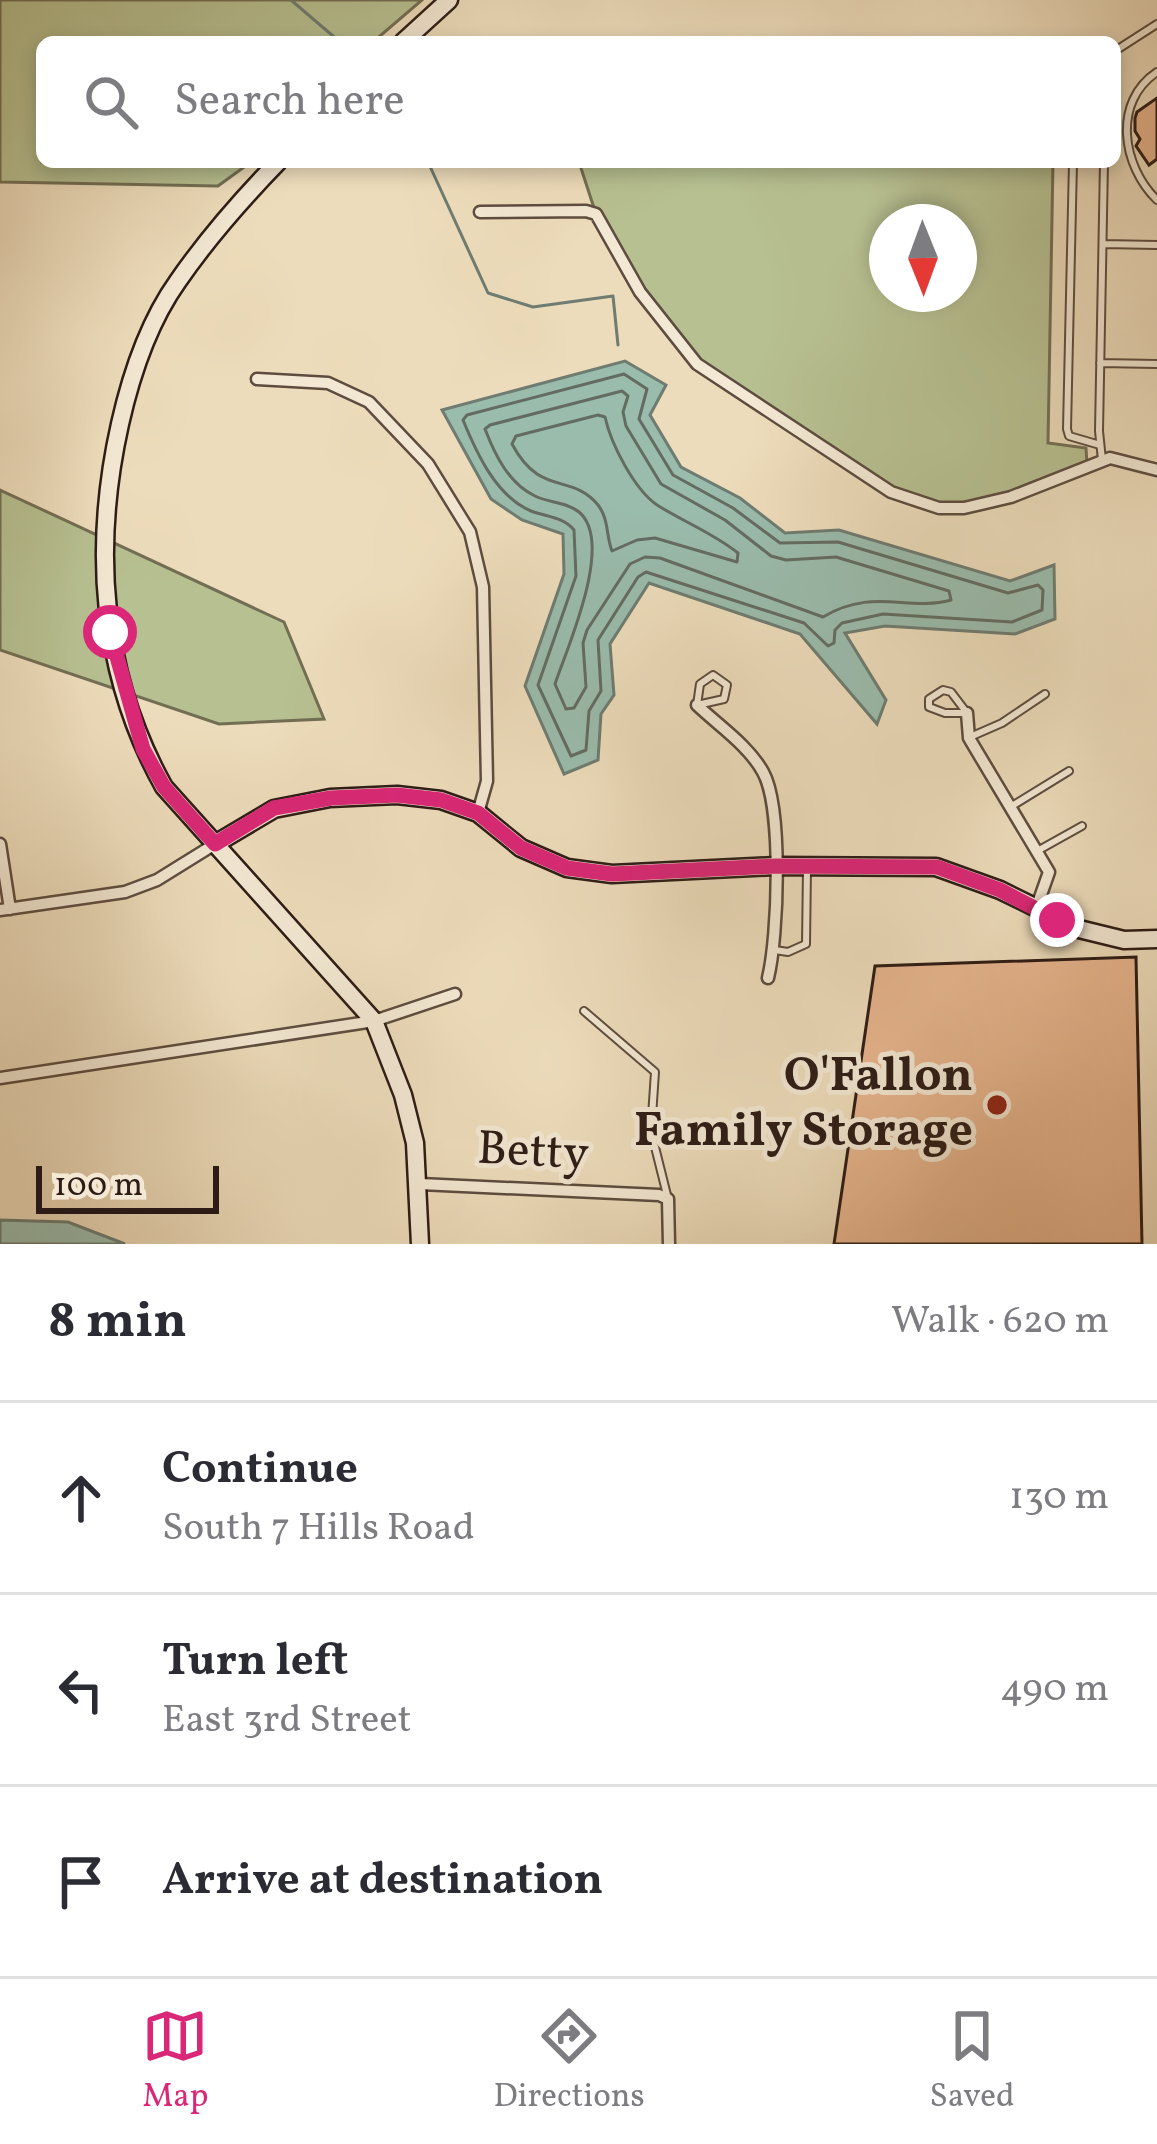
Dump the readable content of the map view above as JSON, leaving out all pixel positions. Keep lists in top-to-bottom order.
{
  "streets": {
    "street": ["Betty"]
  },
  "places": ["O'Fallon Family Storage"],
  "scale_bar": "100 m",
  "north": "bottom",
  "page": {
    "search": "Search here",
    "scale": "100 m",
    "heading": ["8 min", "Walk · 620 m"],
    "list": [
      ["Continue", "South 7 Hills Road", "130 m"],
      ["Turn left", "East 3rd Street", "490 m"],
      "Arrive at destination"
    ],
    "nav": ["Map", "Directions", "Saved"]
  }
}
